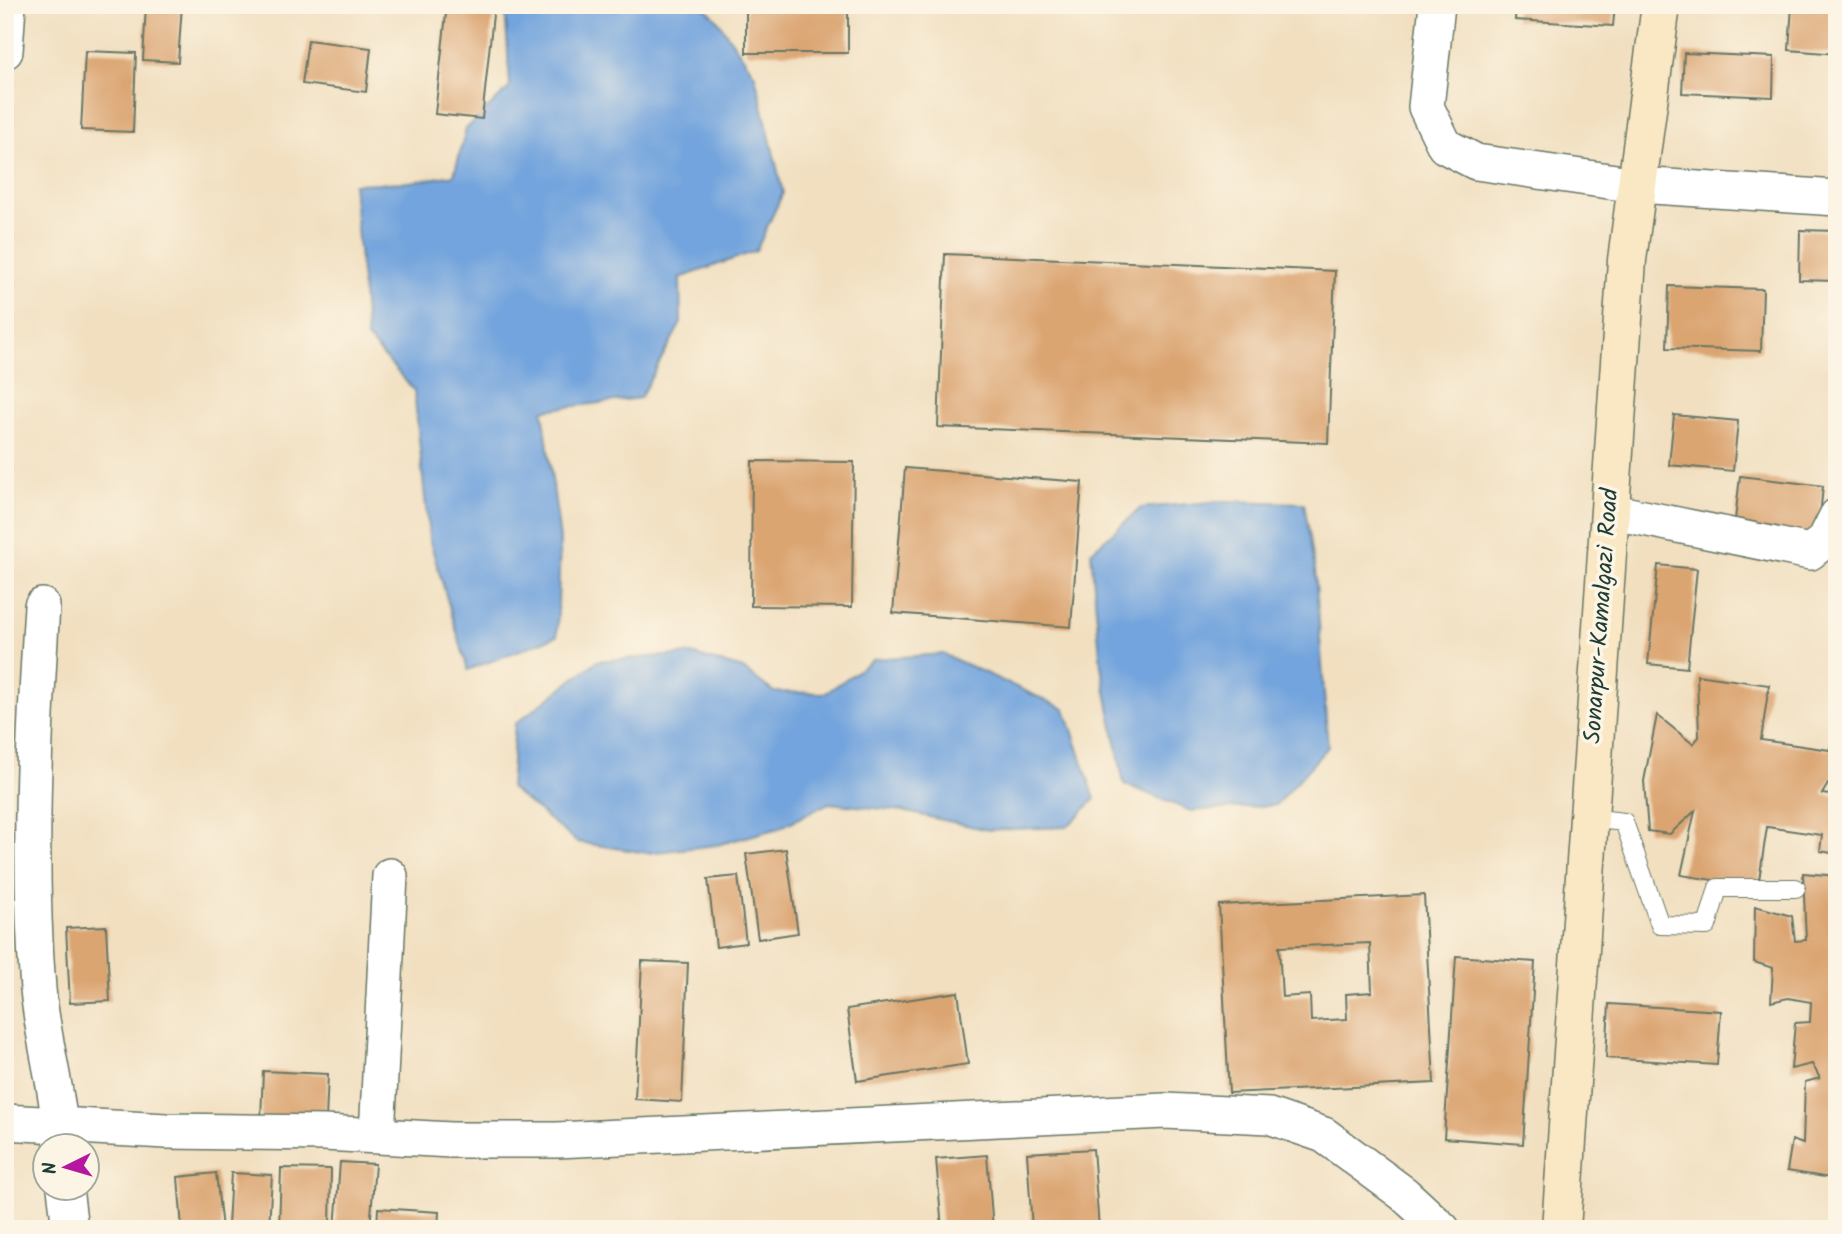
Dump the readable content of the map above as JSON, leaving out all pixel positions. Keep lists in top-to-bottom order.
{
  "streets": {
    "main road": ["Sonarpur-Kamalgazi Road"]
  },
  "north": "left"
}
